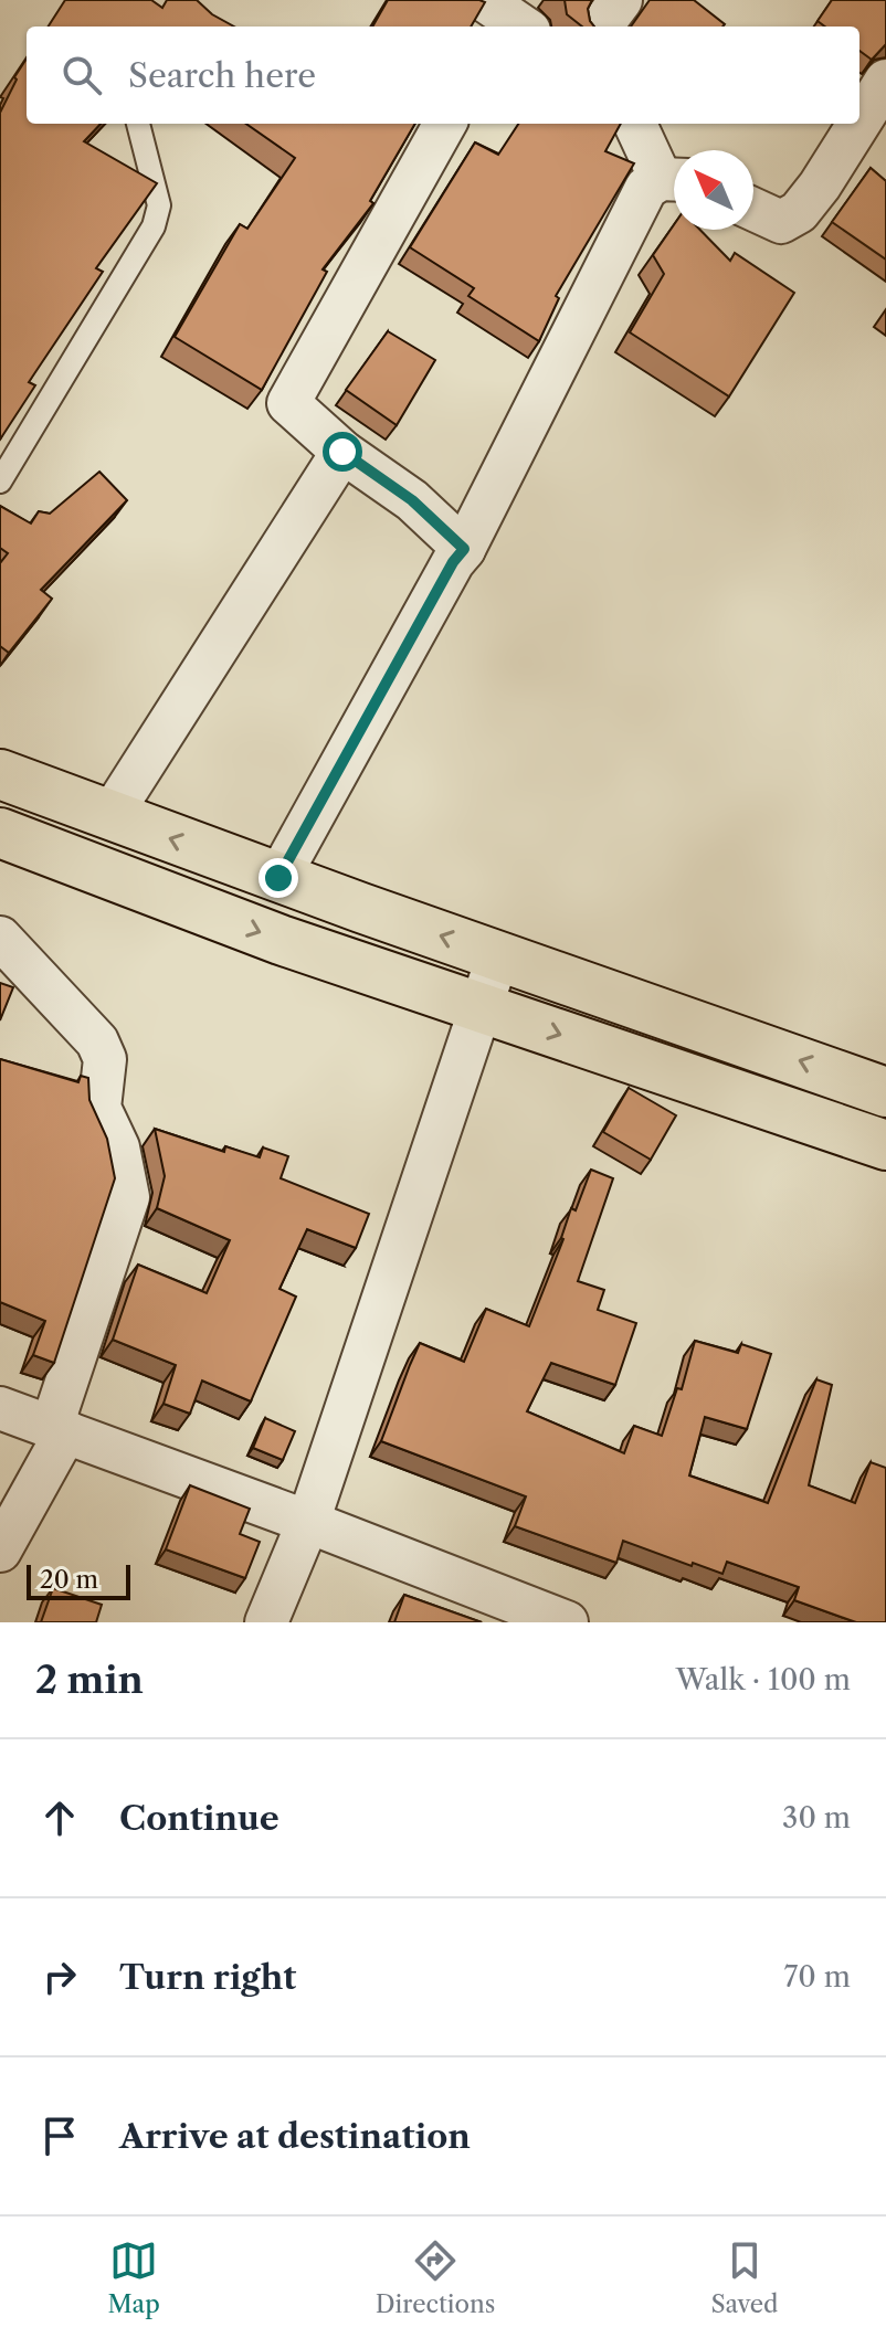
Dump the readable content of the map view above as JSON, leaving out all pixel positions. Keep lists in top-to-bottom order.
{
  "scale_bar": "20 m",
  "north": "top left",
  "page": {
    "search": "Search here",
    "scale": "20 m",
    "heading": ["2 min", "Walk · 100 m"],
    "list": [
      ["Continue", "30 m"],
      ["Turn right", "70 m"],
      "Arrive at destination"
    ],
    "nav": ["Map", "Directions", "Saved"]
  }
}
